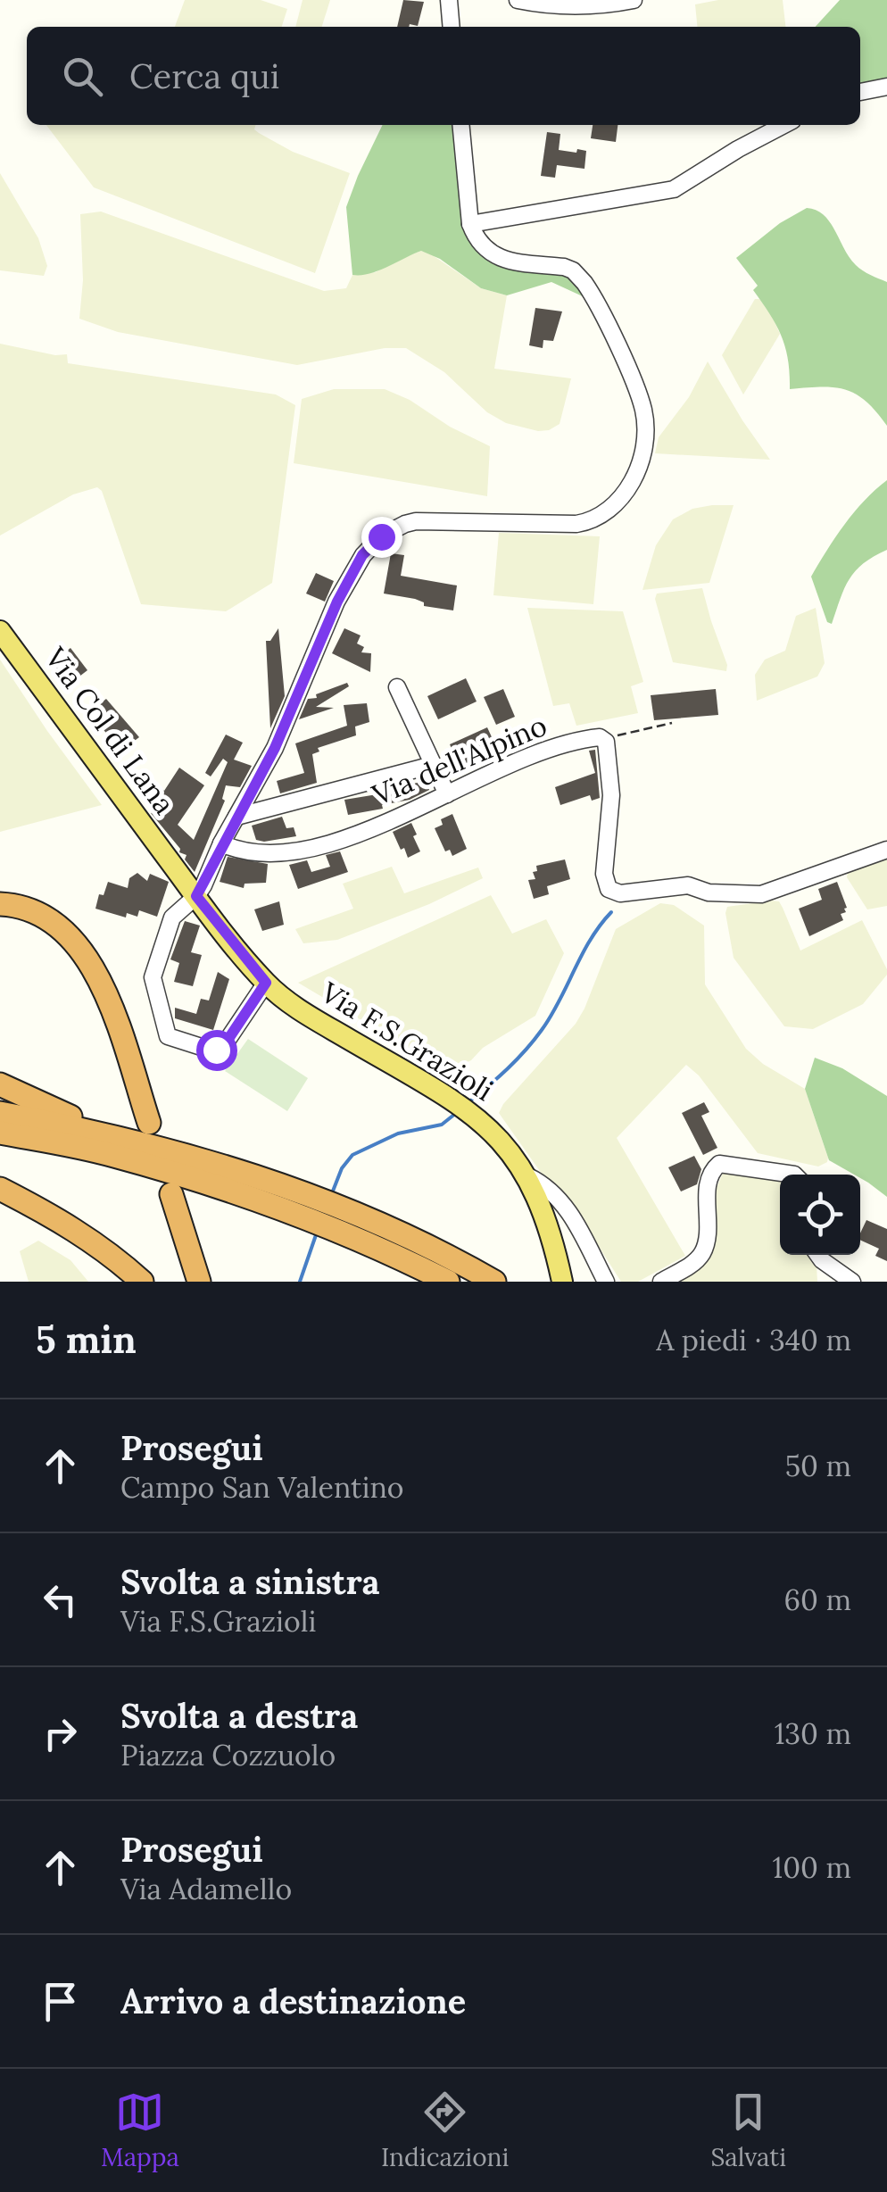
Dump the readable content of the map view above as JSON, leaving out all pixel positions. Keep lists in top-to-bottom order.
{
  "streets": {
    "main road": ["Via Col di Lana", "Via F.S.Grazioli"],
    "street": ["Via dell'Alpino"]
  },
  "crossings": [
    ["Via Col di Lana", "Via F.S.Grazioli"]
  ],
  "page": {
    "search": "Cerca qui",
    "heading": ["5 min", "A piedi · 340 m"],
    "list": [
      ["Prosegui", "Campo San Valentino", "50 m"],
      ["Svolta a sinistra", "Via F.S.Grazioli", "60 m"],
      ["Svolta a destra", "Piazza Cozzuolo", "130 m"],
      ["Prosegui", "Via Adamello", "100 m"],
      "Arrivo a destinazione"
    ],
    "nav": ["Mappa", "Indicazioni", "Salvati"]
  }
}
